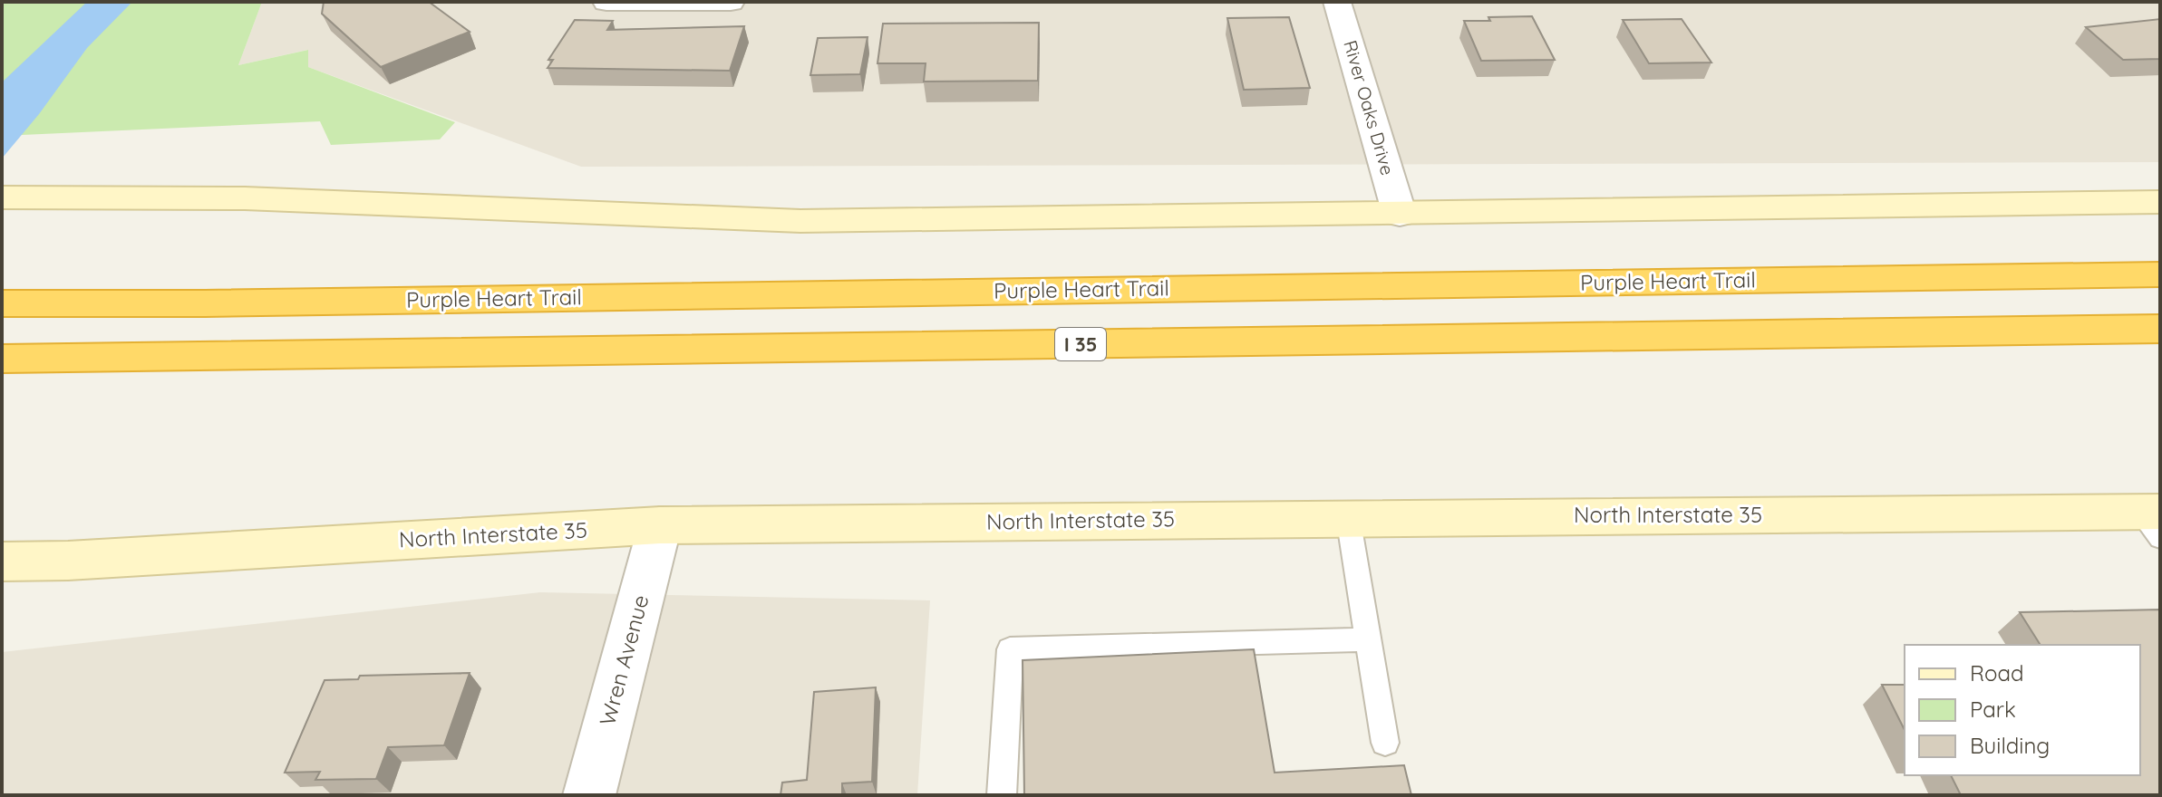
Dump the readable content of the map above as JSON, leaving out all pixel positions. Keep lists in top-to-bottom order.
{
  "streets": {
    "highway": ["Purple Heart Trail", "I 35"],
    "main road": ["North Interstate 35"],
    "street": ["River Oaks Drive", "Wren Avenue"]
  },
  "crossings": [
    ["North Interstate 35", "Wren Avenue"]
  ],
  "legend": ["Road", "Park", "Building"]
}
